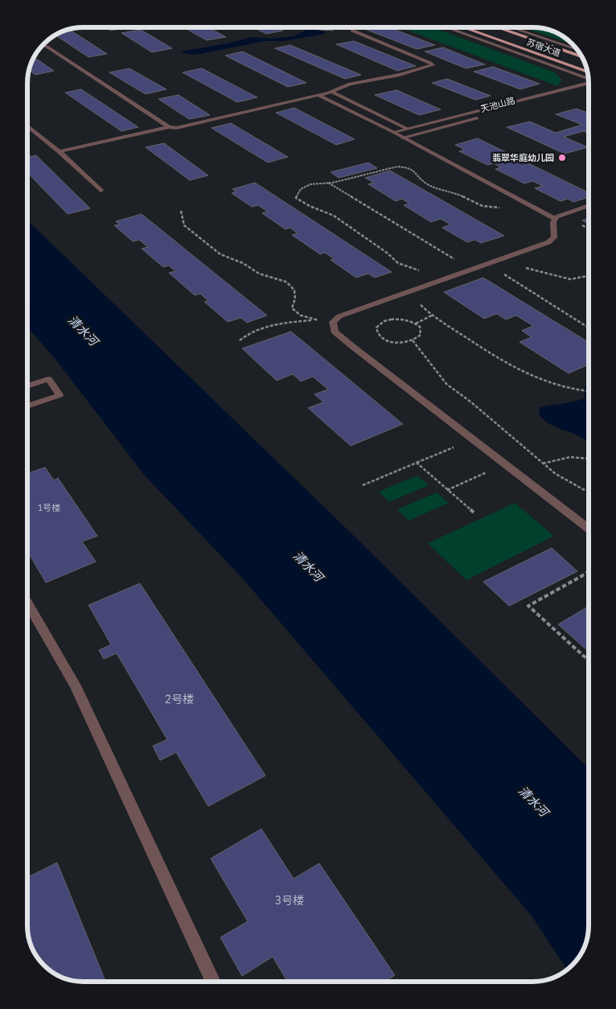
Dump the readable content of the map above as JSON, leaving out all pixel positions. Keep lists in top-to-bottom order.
{
  "streets": {
    "main road": ["苏宿大道"],
    "street": ["天池山路"]
  },
  "water": ["清水河"],
  "places": ["翡翠华庭幼儿园"],
  "house_numbers": ["1号楼", "2号楼", "3号楼"]
}
